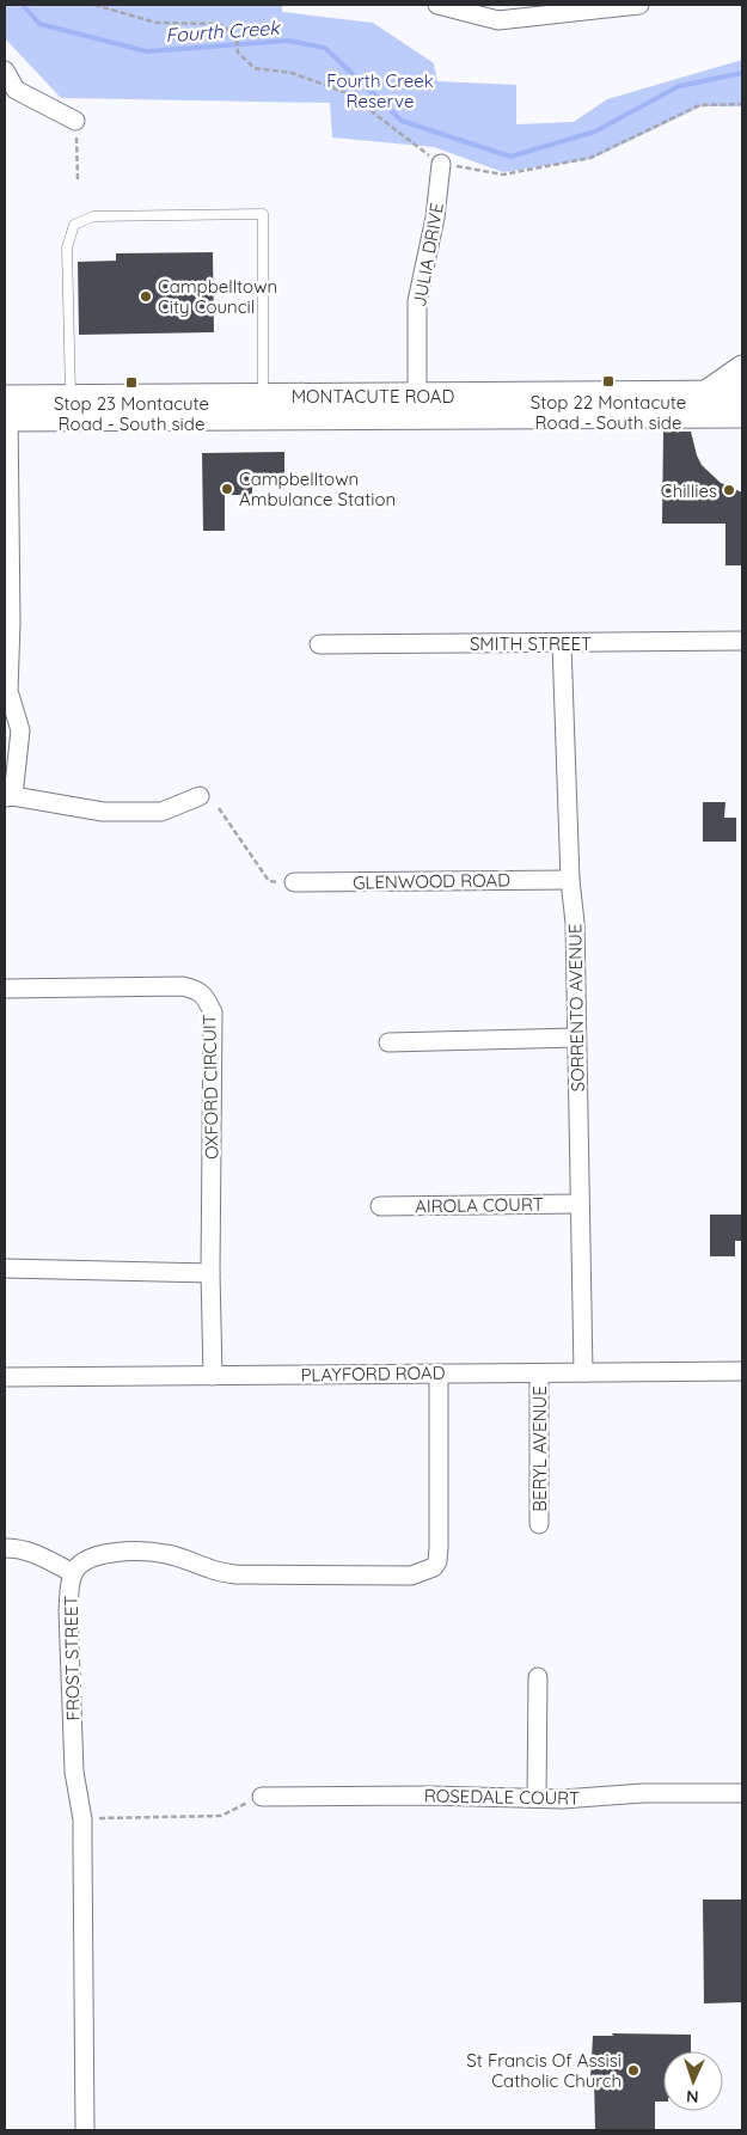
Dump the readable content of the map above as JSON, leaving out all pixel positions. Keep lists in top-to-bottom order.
{
  "streets": {
    "main road": ["MONTACUTE ROAD"],
    "street": [
      "JULIA DRIVE",
      "SMITH STREET",
      "GLENWOOD ROAD",
      "SORRENTO AVENUE",
      "OXFORD CIRCUIT",
      "AIROLA COURT",
      "PLAYFORD ROAD",
      "BERYL AVENUE",
      "FROST STREET",
      "ROSEDALE COURT"
    ]
  },
  "crossings": [
    ["JULIA DRIVE", "MONTACUTE ROAD"],
    ["SMITH STREET", "SORRENTO AVENUE"],
    ["GLENWOOD ROAD", "SORRENTO AVENUE"],
    ["SORRENTO AVENUE", "AIROLA COURT"],
    ["SORRENTO AVENUE", "PLAYFORD ROAD"],
    ["OXFORD CIRCUIT", "PLAYFORD ROAD"],
    ["PLAYFORD ROAD", "BERYL AVENUE"],
    ["PLAYFORD ROAD", "FROST STREET"]
  ],
  "water": ["Fourth Creek"],
  "parks": ["Fourth Creek Reserve"],
  "places": {
    "other": [
      "Campbelltown City Council",
      "Campbelltown Ambulance Station",
      "Chillies",
      "St Francis Of Assisi Catholic Church"
    ],
    "transit": ["Stop 22 Montacute Road - South side", "Stop 23 Montacute Road - South side"]
  },
  "north": "bottom"
}
